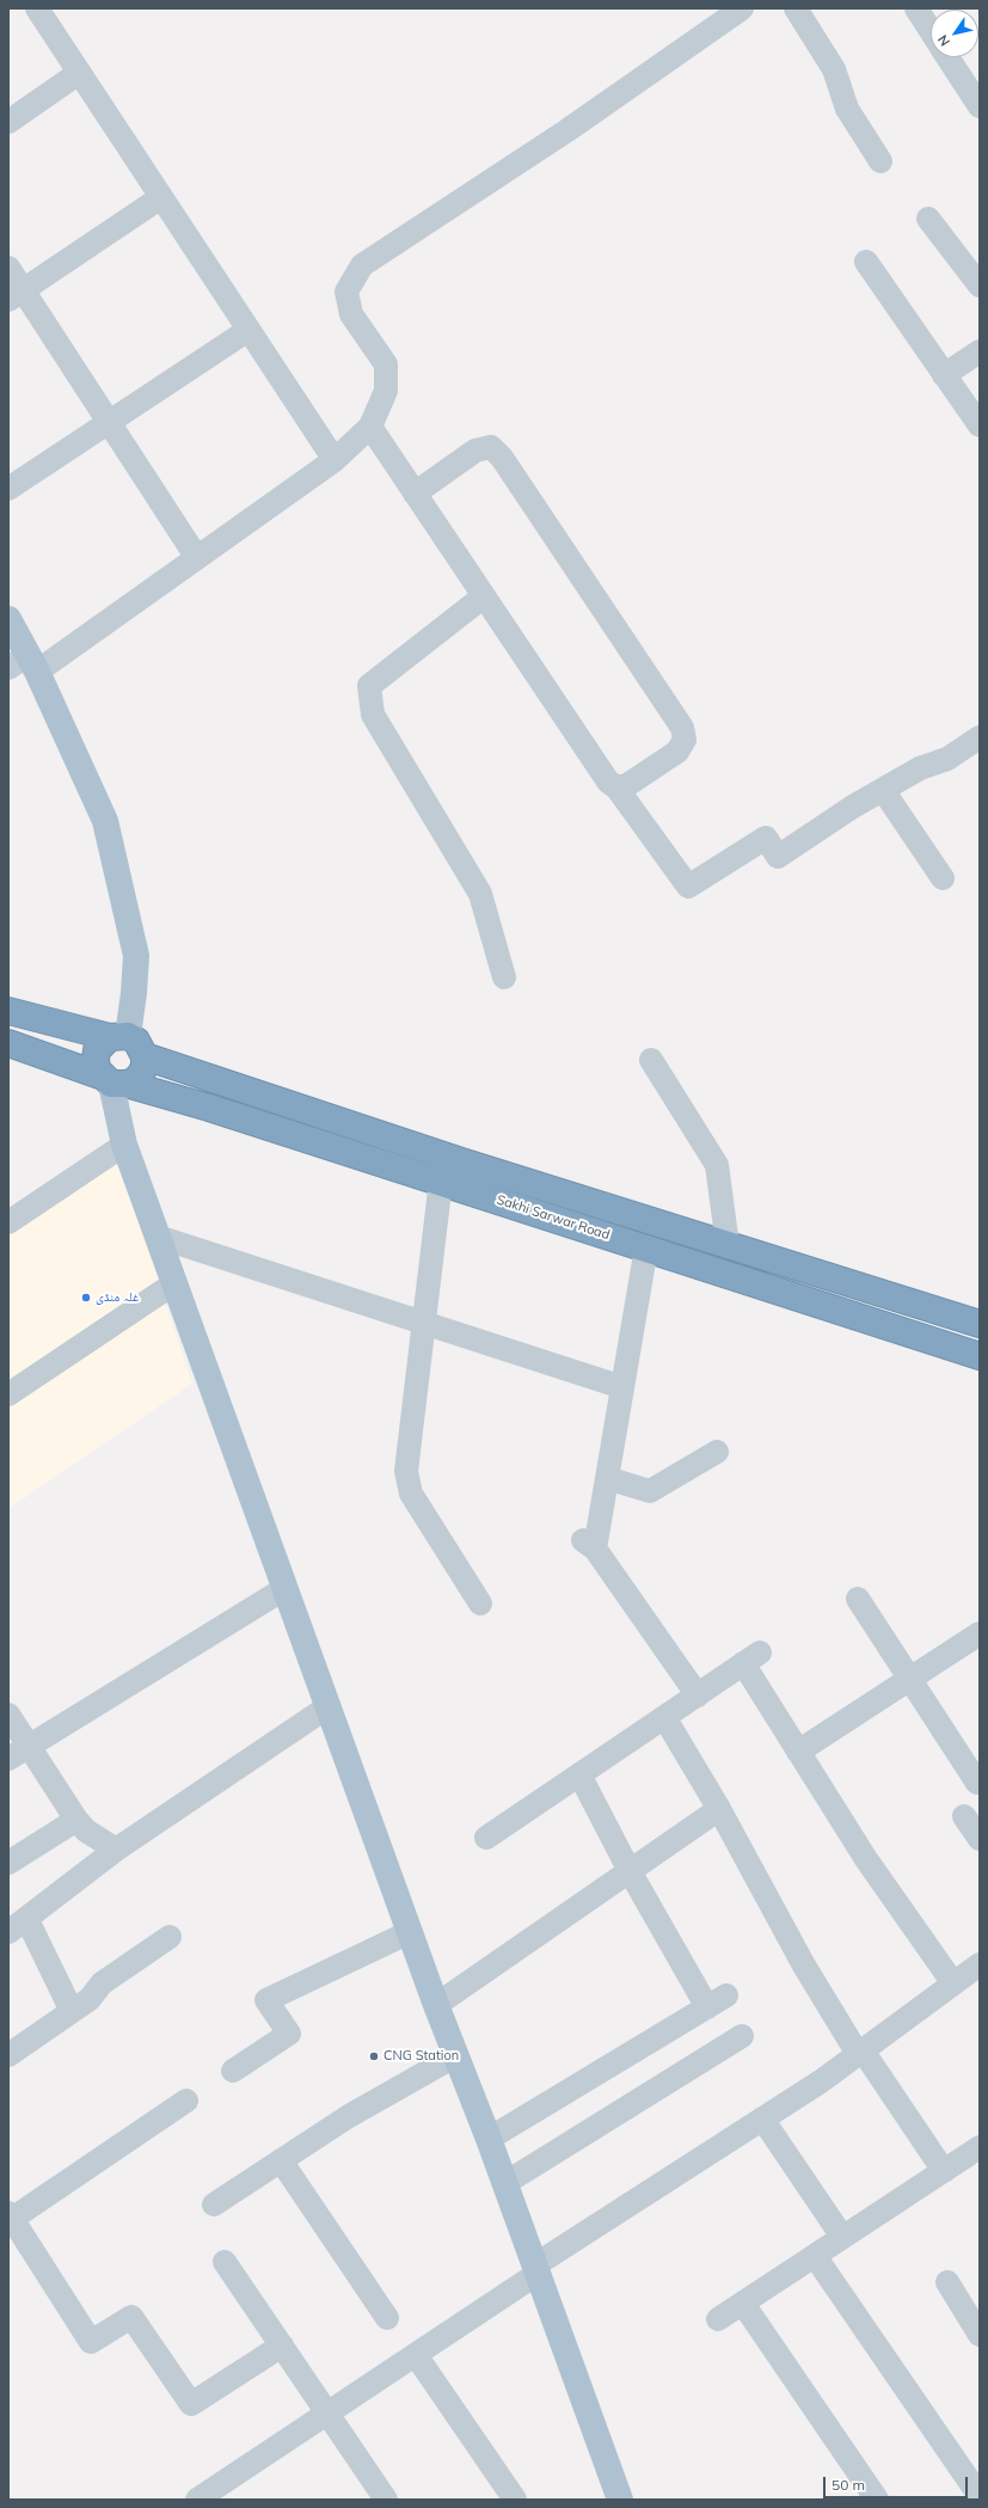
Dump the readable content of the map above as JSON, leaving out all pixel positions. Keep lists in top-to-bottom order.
{
  "streets": {
    "highway": ["Sakhi Sarwar Road"]
  },
  "places": ["غلہ منڈی", "CNG Station"],
  "scale_bar": "50 m",
  "north": "bottom left"
}
